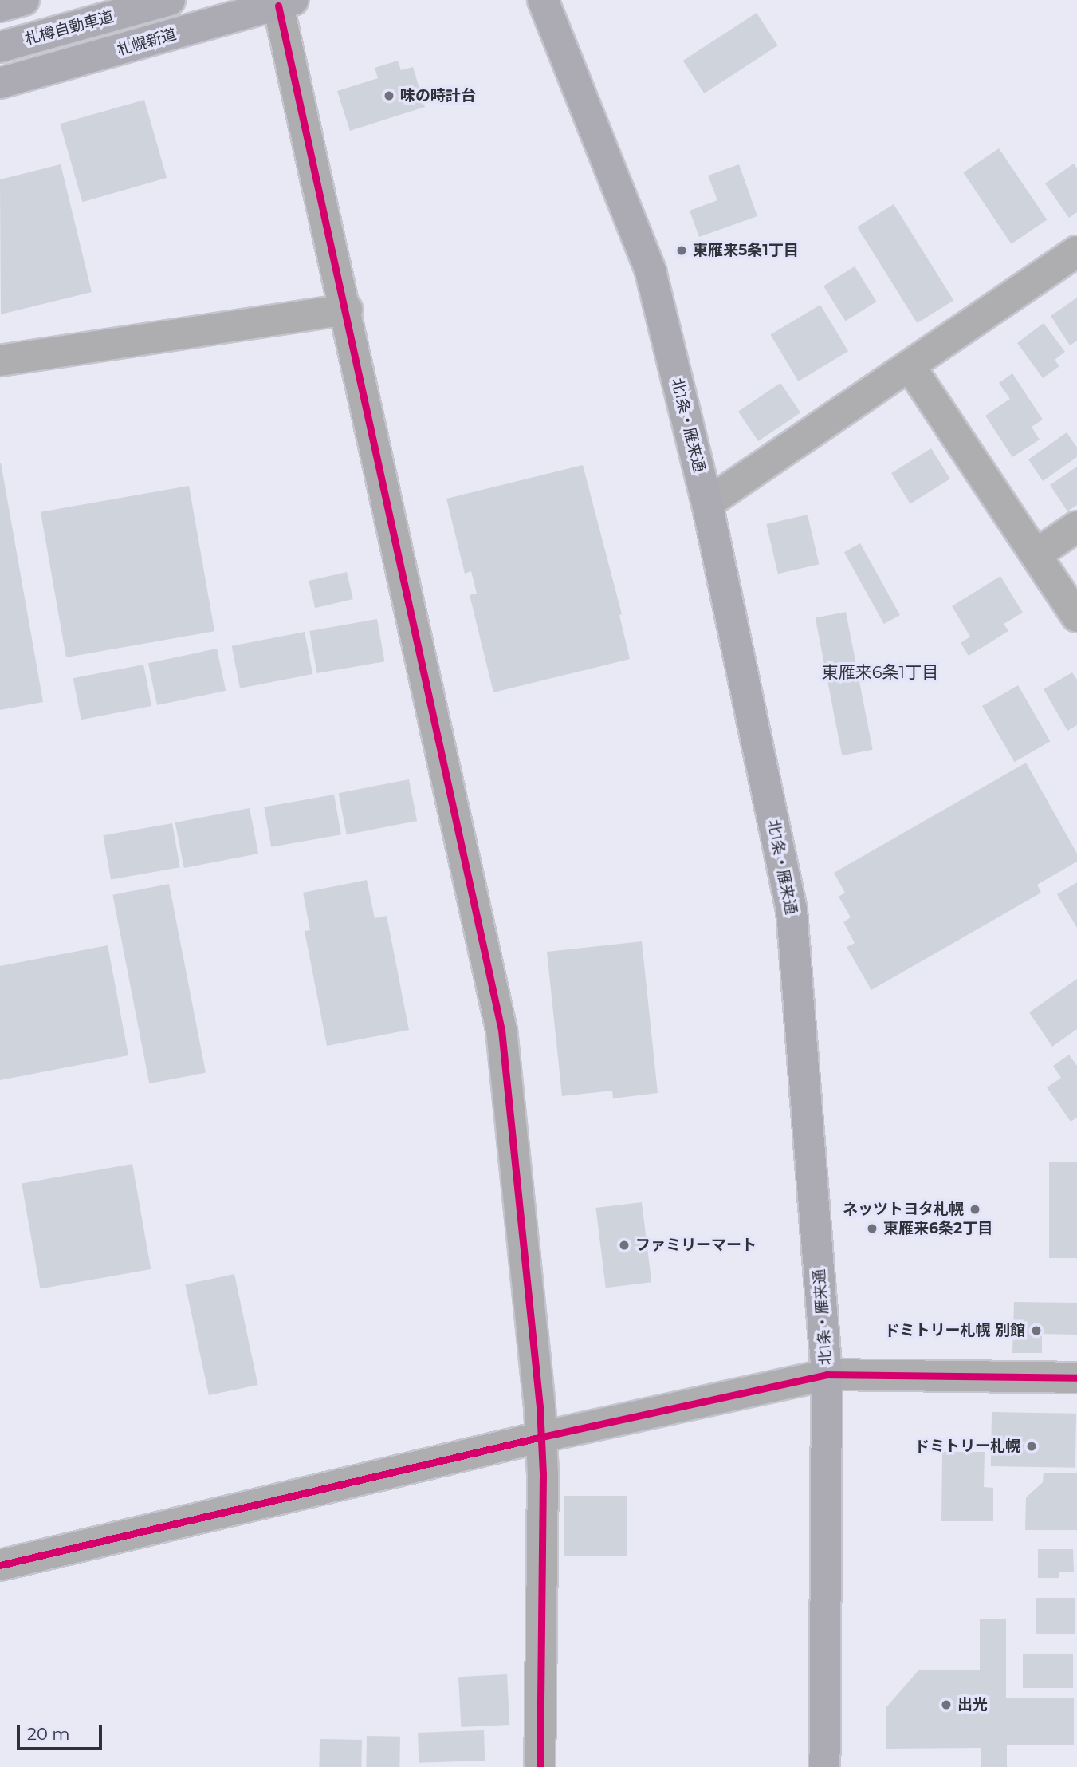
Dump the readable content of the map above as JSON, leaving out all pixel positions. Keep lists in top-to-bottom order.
{
  "streets": {
    "highway": ["札樽自動車道", "札幌新道", "北1条・雁来通"]
  },
  "districts": ["東雁来6条1丁目"],
  "places": [
    "味の時計台",
    "東雁来5条1丁目",
    "ネッツトヨタ札幌",
    "東雁来6条2丁目",
    "ファミリーマート",
    "ドミトリー札幌 別館",
    "ドミトリー札幌",
    "出光"
  ],
  "scale_bar": "20 m"
}
